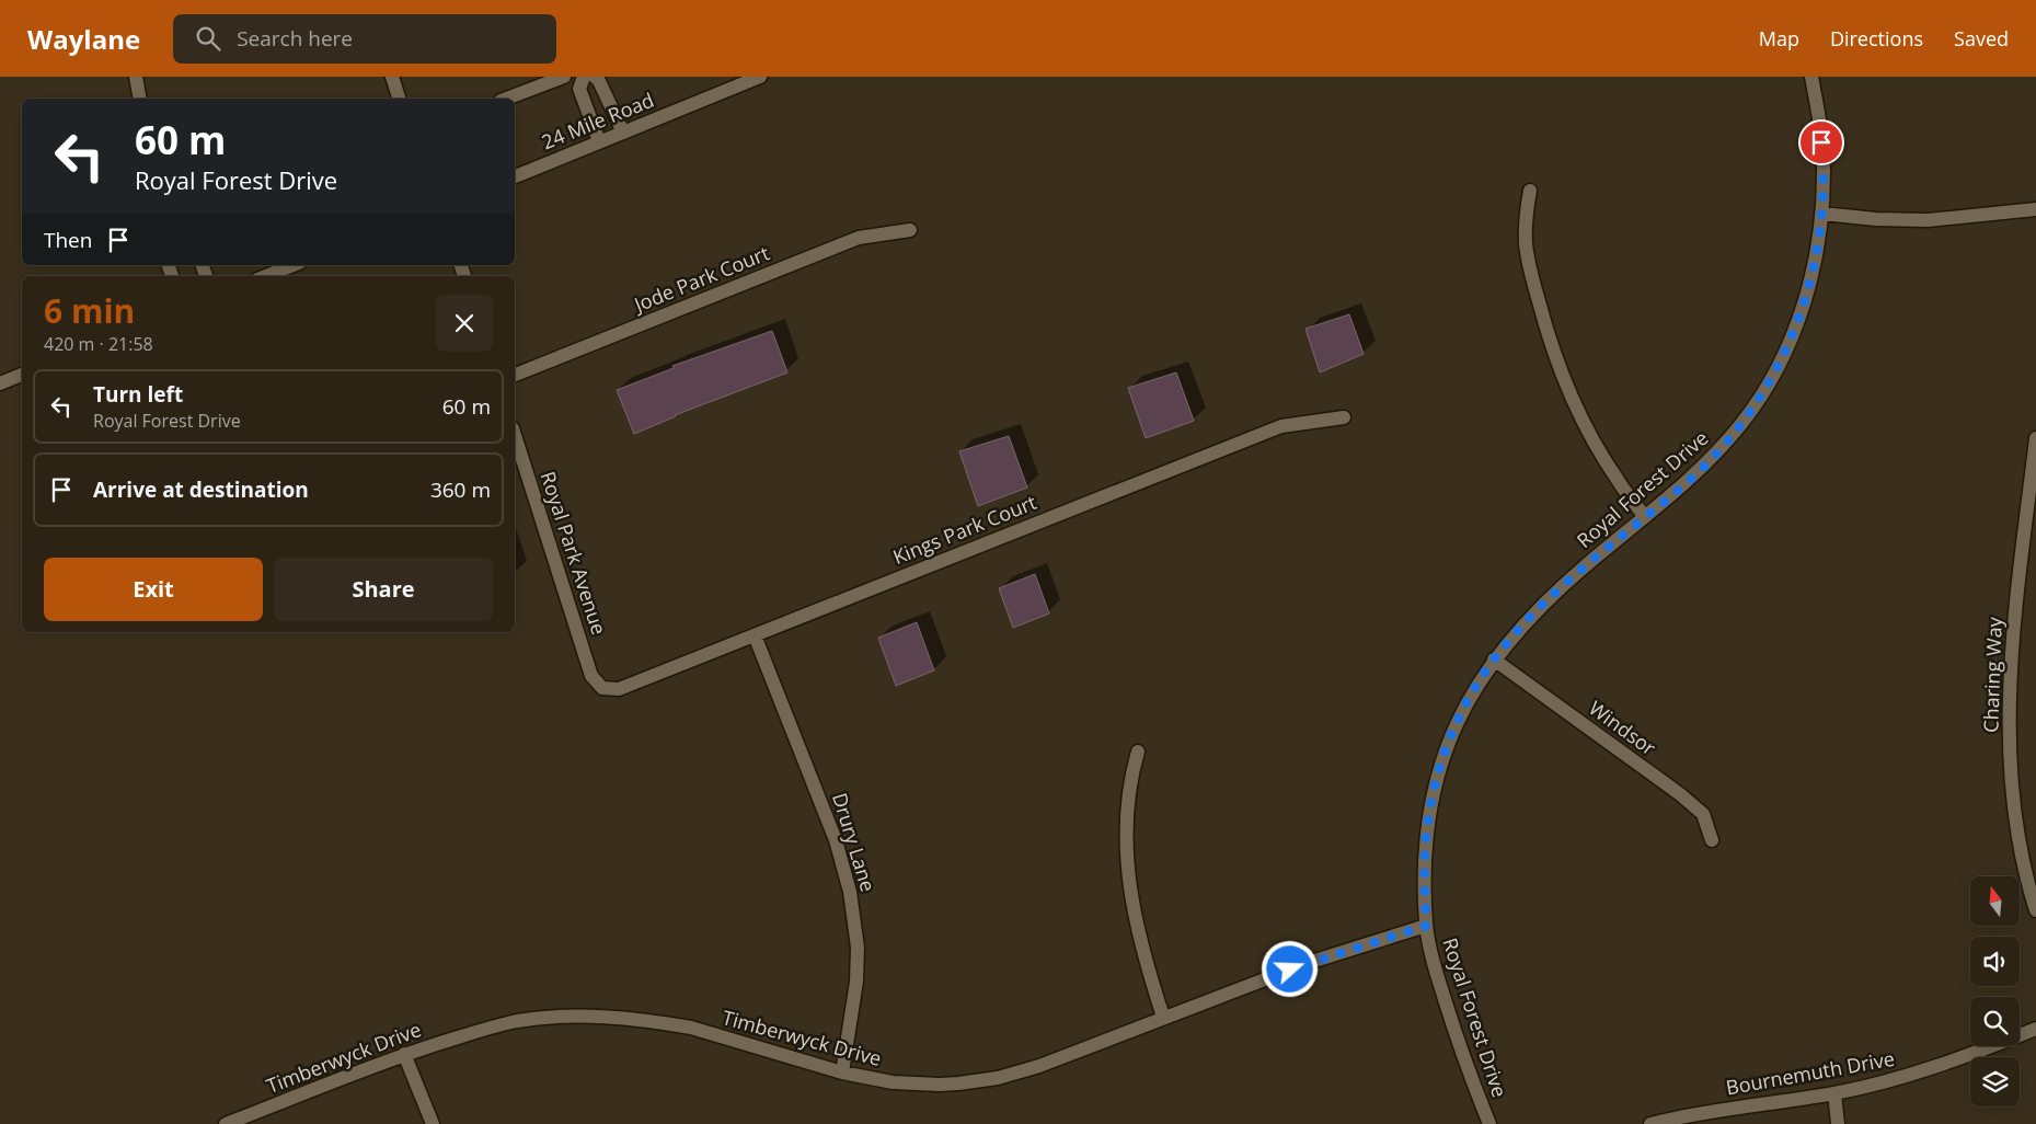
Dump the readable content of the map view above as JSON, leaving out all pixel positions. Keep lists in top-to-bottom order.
{
  "streets": {
    "street": [
      "24 Mile Road",
      "Jode Park Court",
      "Royal Forest Drive",
      "Kings Park Court",
      "Royal Park Avenue",
      "Charing Way",
      "Windsor",
      "Drury Lane",
      "Timberwyck Drive",
      "Bournemuth Drive"
    ]
  },
  "crossings": [
    ["Royal Forest Drive", "Windsor"],
    ["Royal Forest Drive", "Timberwyck Drive"],
    ["Kings Park Court", "Royal Park Avenue"],
    ["Kings Park Court", "Drury Lane"],
    ["Drury Lane", "Timberwyck Drive"]
  ],
  "north": "top",
  "page": {
    "header": "Waylane",
    "search": "Search here",
    "nav": ["Map", "Directions", "Saved"],
    "turn": ["60 m", "Royal Forest Drive"],
    "then": "Then",
    "heading": ["6 min", "420 m · 21:58"],
    "list": [
      {
        "name": "Turn left",
        "note": "Royal Forest Drive",
        "value": "60 m"
      },
      {
        "name": "Arrive at destination",
        "value": "360 m"
      }
    ],
    "buttons": ["Exit", "Share"]
  }
}
